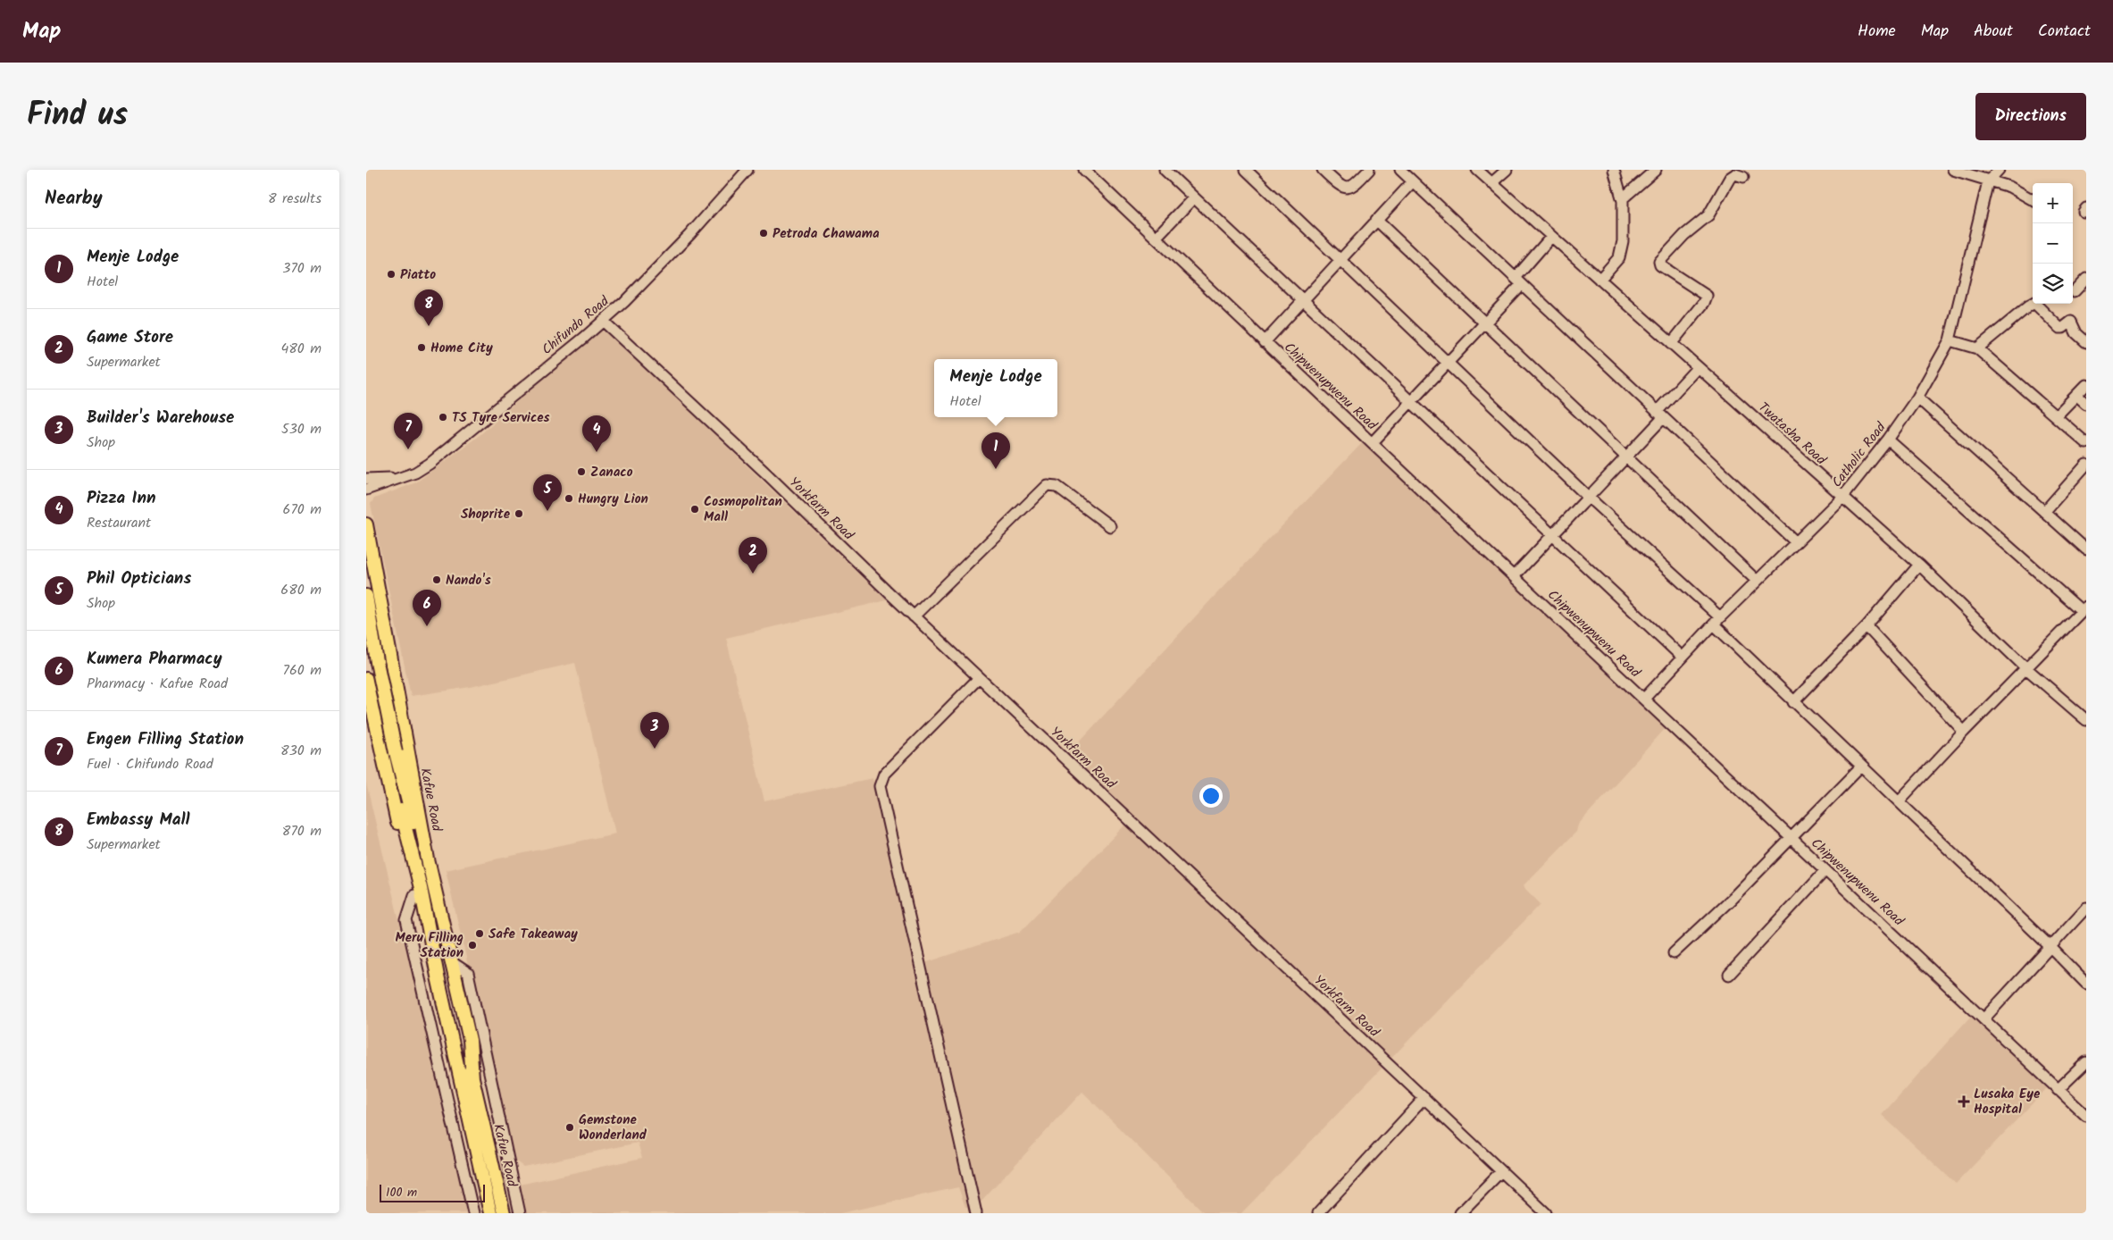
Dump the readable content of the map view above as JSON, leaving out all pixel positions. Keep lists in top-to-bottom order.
{
  "streets": {
    "main road": ["Kafue Road"],
    "street": [
      "Chifundo Road",
      "Chipwenupwenu Road",
      "Twatasha Road",
      "Catholic Road",
      "Yorkfarm Road"
    ]
  },
  "crossings": [
    ["Chifundo Road", "Yorkfarm Road"],
    ["Chipwenupwenu Road", "Catholic Road"],
    ["Twatasha Road", "Catholic Road"]
  ],
  "places": {
    "other": [
      "Petroda Chawama",
      "Piatto",
      "Home City",
      "TS Tyre Services",
      "Zanaco",
      "Hungry Lion",
      "Cosmopolitan Mall",
      "Shoprite",
      "Nando's",
      "Safe Takeaway",
      "Meru Filling Station",
      "Gemstone Wonderland"
    ],
    "health": ["Lusaka Eye Hospital"]
  },
  "scale_bar": "100 m",
  "page": {
    "header": "Map",
    "nav": [
      "Home",
      "Map",
      "About",
      "Contact"
    ],
    "title": "Find us",
    "buttons": "Directions",
    "heading": ["Nearby", "8 results"],
    "map_buttons": ["+", "−"],
    "list": [
      {
        "mark": "1",
        "name": "Menje Lodge",
        "note": "Hotel",
        "value": "370 m"
      },
      {
        "mark": "2",
        "name": "Game Store",
        "note": "Supermarket",
        "value": "480 m"
      },
      {
        "mark": "3",
        "name": "Builder's Warehouse",
        "note": "Shop",
        "value": "530 m"
      },
      {
        "mark": "4",
        "name": "Pizza Inn",
        "note": "Restaurant",
        "value": "670 m"
      },
      {
        "mark": "5",
        "name": "Phil Opticians",
        "note": "Shop",
        "value": "680 m"
      },
      {
        "mark": "6",
        "name": "Kumera Pharmacy",
        "note": "Pharmacy · Kafue Road",
        "value": "760 m"
      },
      {
        "mark": "7",
        "name": "Engen Filling Station",
        "note": "Fuel · Chifundo Road",
        "value": "830 m"
      },
      {
        "mark": "8",
        "name": "Embassy Mall",
        "note": "Supermarket",
        "value": "870 m"
      }
    ],
    "pins": [
      "8",
      "7",
      "4",
      "1",
      "5",
      "2",
      "6",
      "3"
    ],
    "popup": ["Menje Lodge", "Hotel"],
    "scale": "100 m"
  }
}
